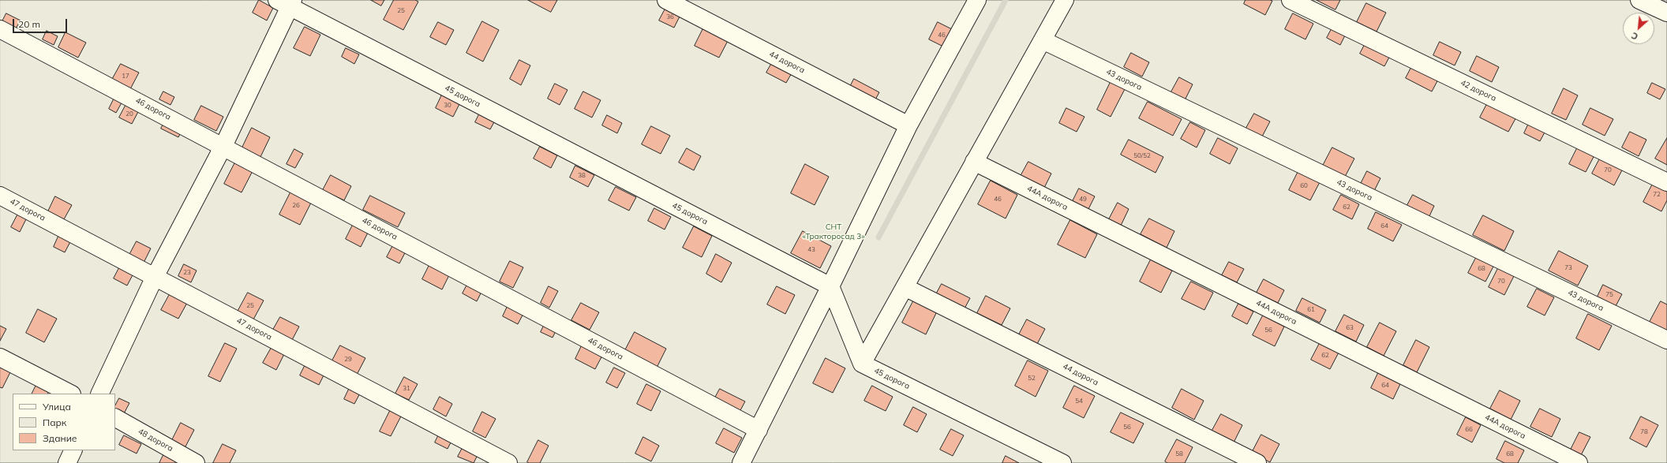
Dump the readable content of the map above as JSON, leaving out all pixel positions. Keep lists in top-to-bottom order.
{
  "streets": {
    "street": [
      "44 дорога",
      "43 дорога",
      "42 дорога",
      "45 дорога",
      "46 дорога",
      "44А дорога",
      "47 дорога",
      "48 дорога"
    ]
  },
  "parks": ["СНТ «Тракторосад 3»"],
  "house_numbers": [
    "25",
    "36",
    "46",
    "17",
    "30",
    "20",
    "50/52",
    "70",
    "38",
    "60",
    "72",
    "46",
    "49",
    "26",
    "62",
    "64",
    "43",
    "73",
    "68",
    "23",
    "70",
    "75",
    "25",
    "61",
    "63",
    "56",
    "62",
    "29",
    "52",
    "64",
    "31",
    "54",
    "56",
    "66",
    "78",
    "58",
    "68"
  ],
  "legend": ["Улица", "Парк", "Здание"],
  "scale_bar": "20 m",
  "north": "bottom left"
}
